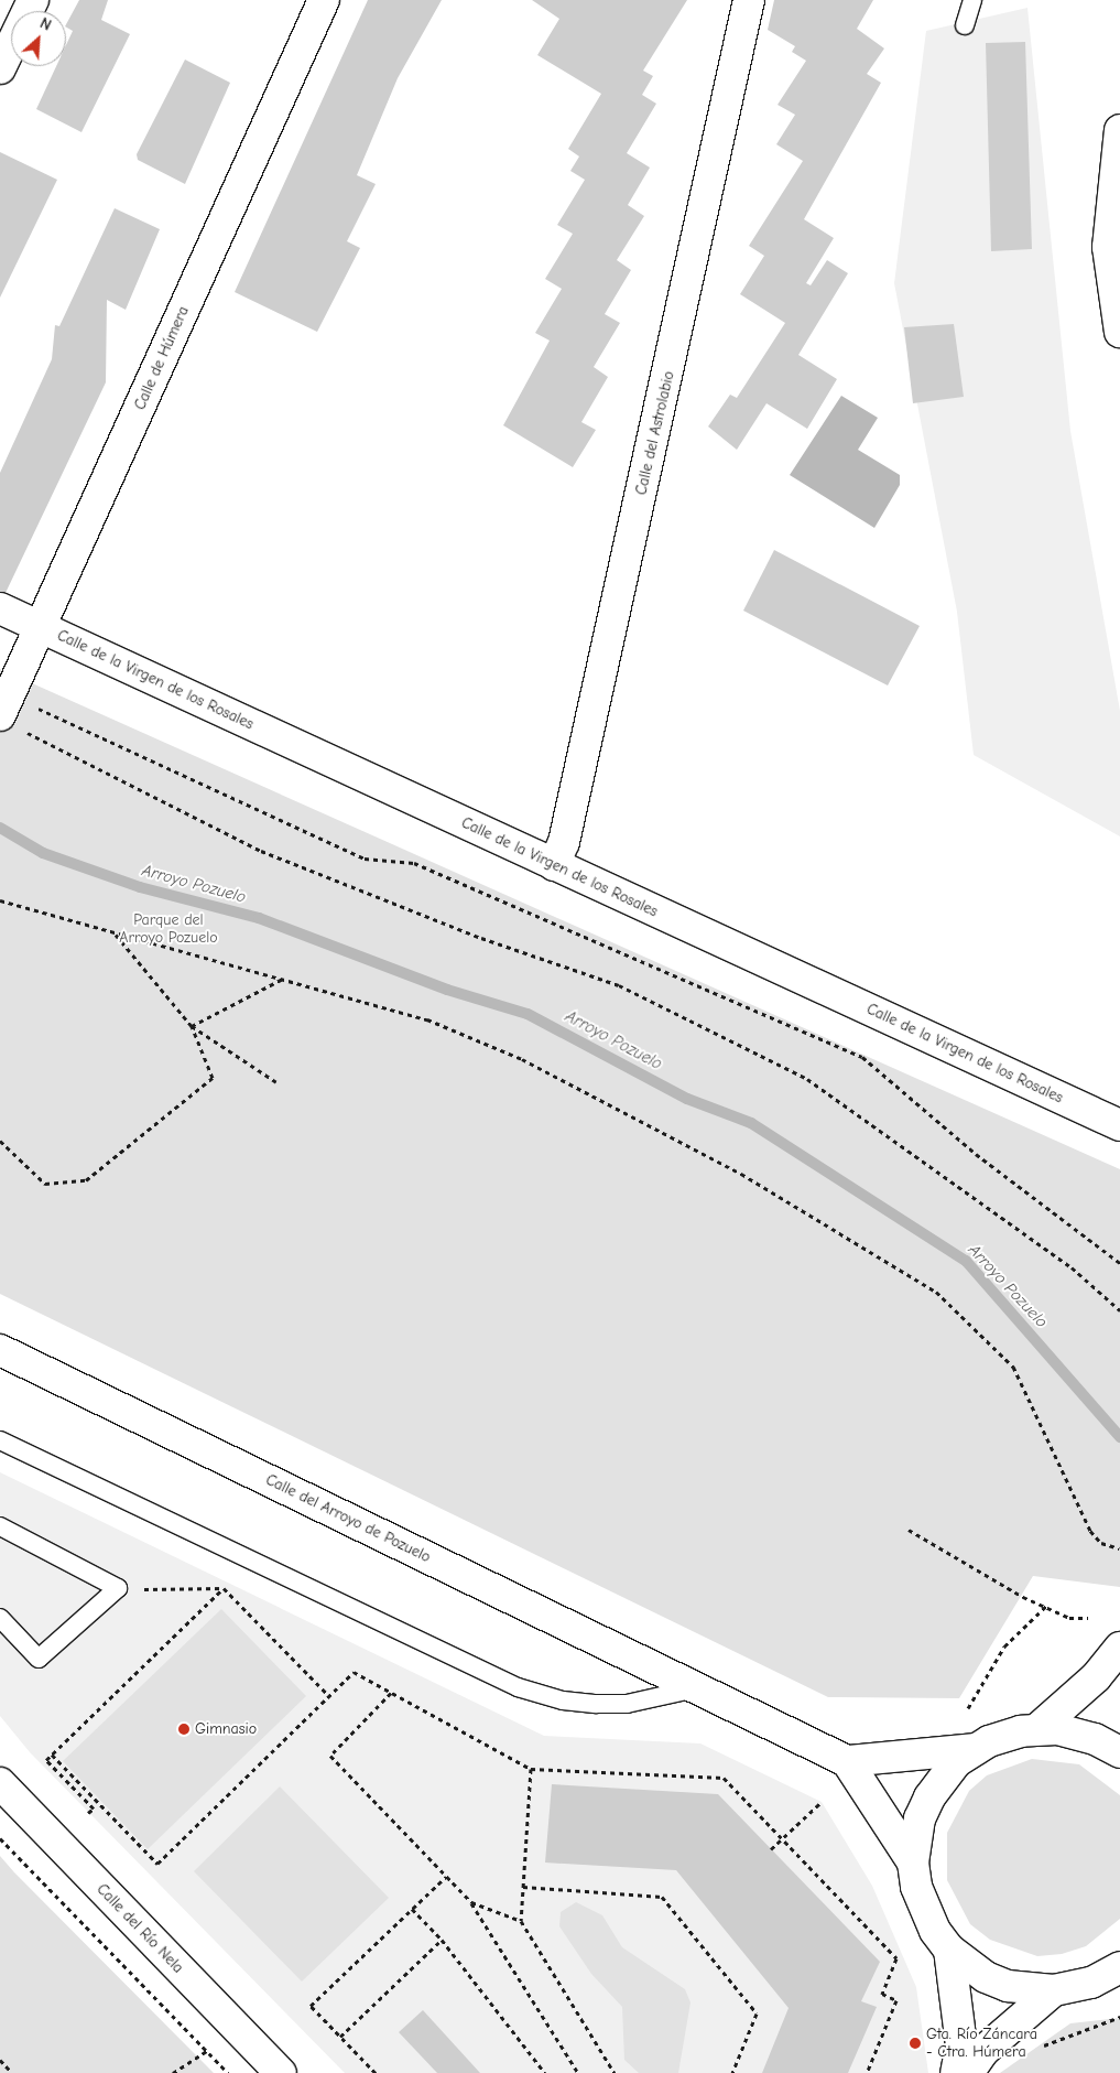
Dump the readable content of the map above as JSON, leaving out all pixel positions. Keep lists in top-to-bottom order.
{
  "streets": {
    "street": [
      "Calle de Húmera",
      "Calle del Astrolabio",
      "Calle de la Virgen de los Rosales",
      "Calle del Arroyo de Pozuelo",
      "Calle del Río Nela"
    ]
  },
  "crossings": [
    ["Calle de Húmera", "Calle de la Virgen de los Rosales"],
    ["Calle del Astrolabio", "Calle de la Virgen de los Rosales"]
  ],
  "water": ["Arroyo Pozuelo"],
  "parks": ["Parque del Arroyo Pozuelo"],
  "places": ["Gimnasio", "Gta. Río Záncara - Ctra. Húmera"],
  "north": "top right"
}
